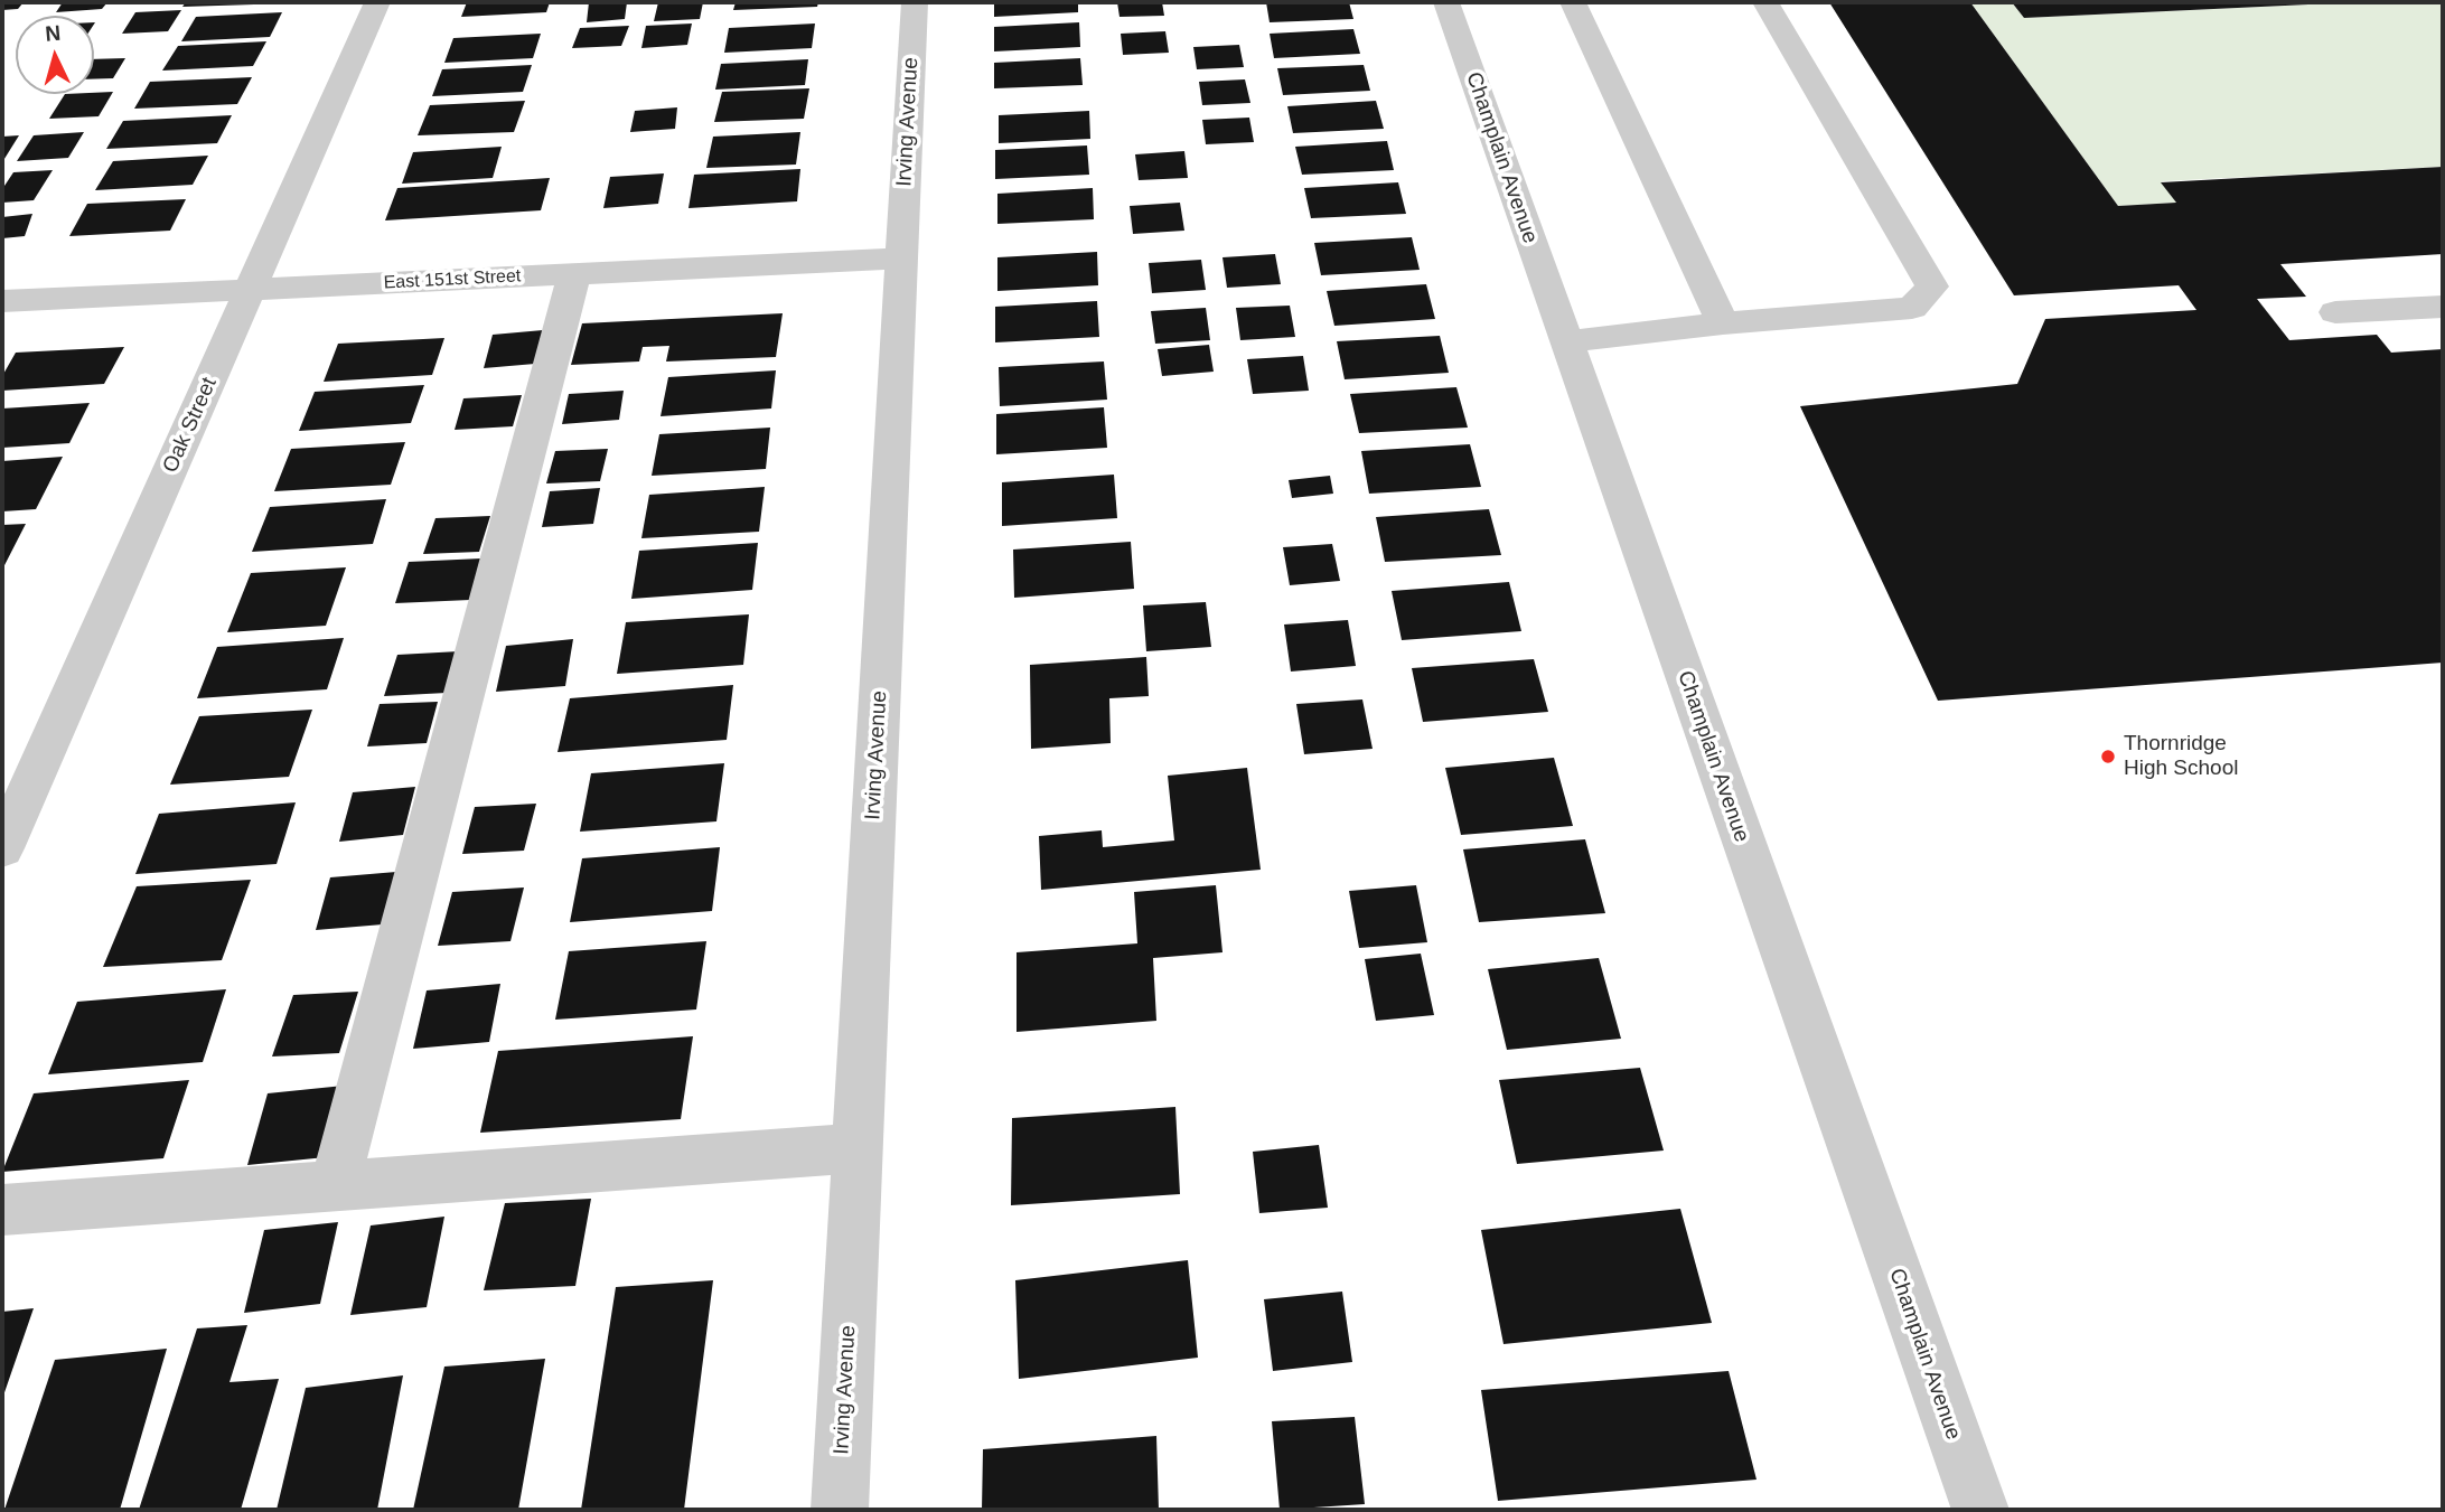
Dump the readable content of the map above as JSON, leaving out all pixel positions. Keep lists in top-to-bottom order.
{
  "streets": {
    "street": [
      "Irving Avenue",
      "Champlain Avenue",
      "East 151st Street",
      "Oak Street"
    ]
  },
  "crossings": [
    ["Irving Avenue", "East 151st Street"],
    ["East 151st Street", "Oak Street"]
  ],
  "places": ["Thornridge High School"],
  "north": "top"
}
